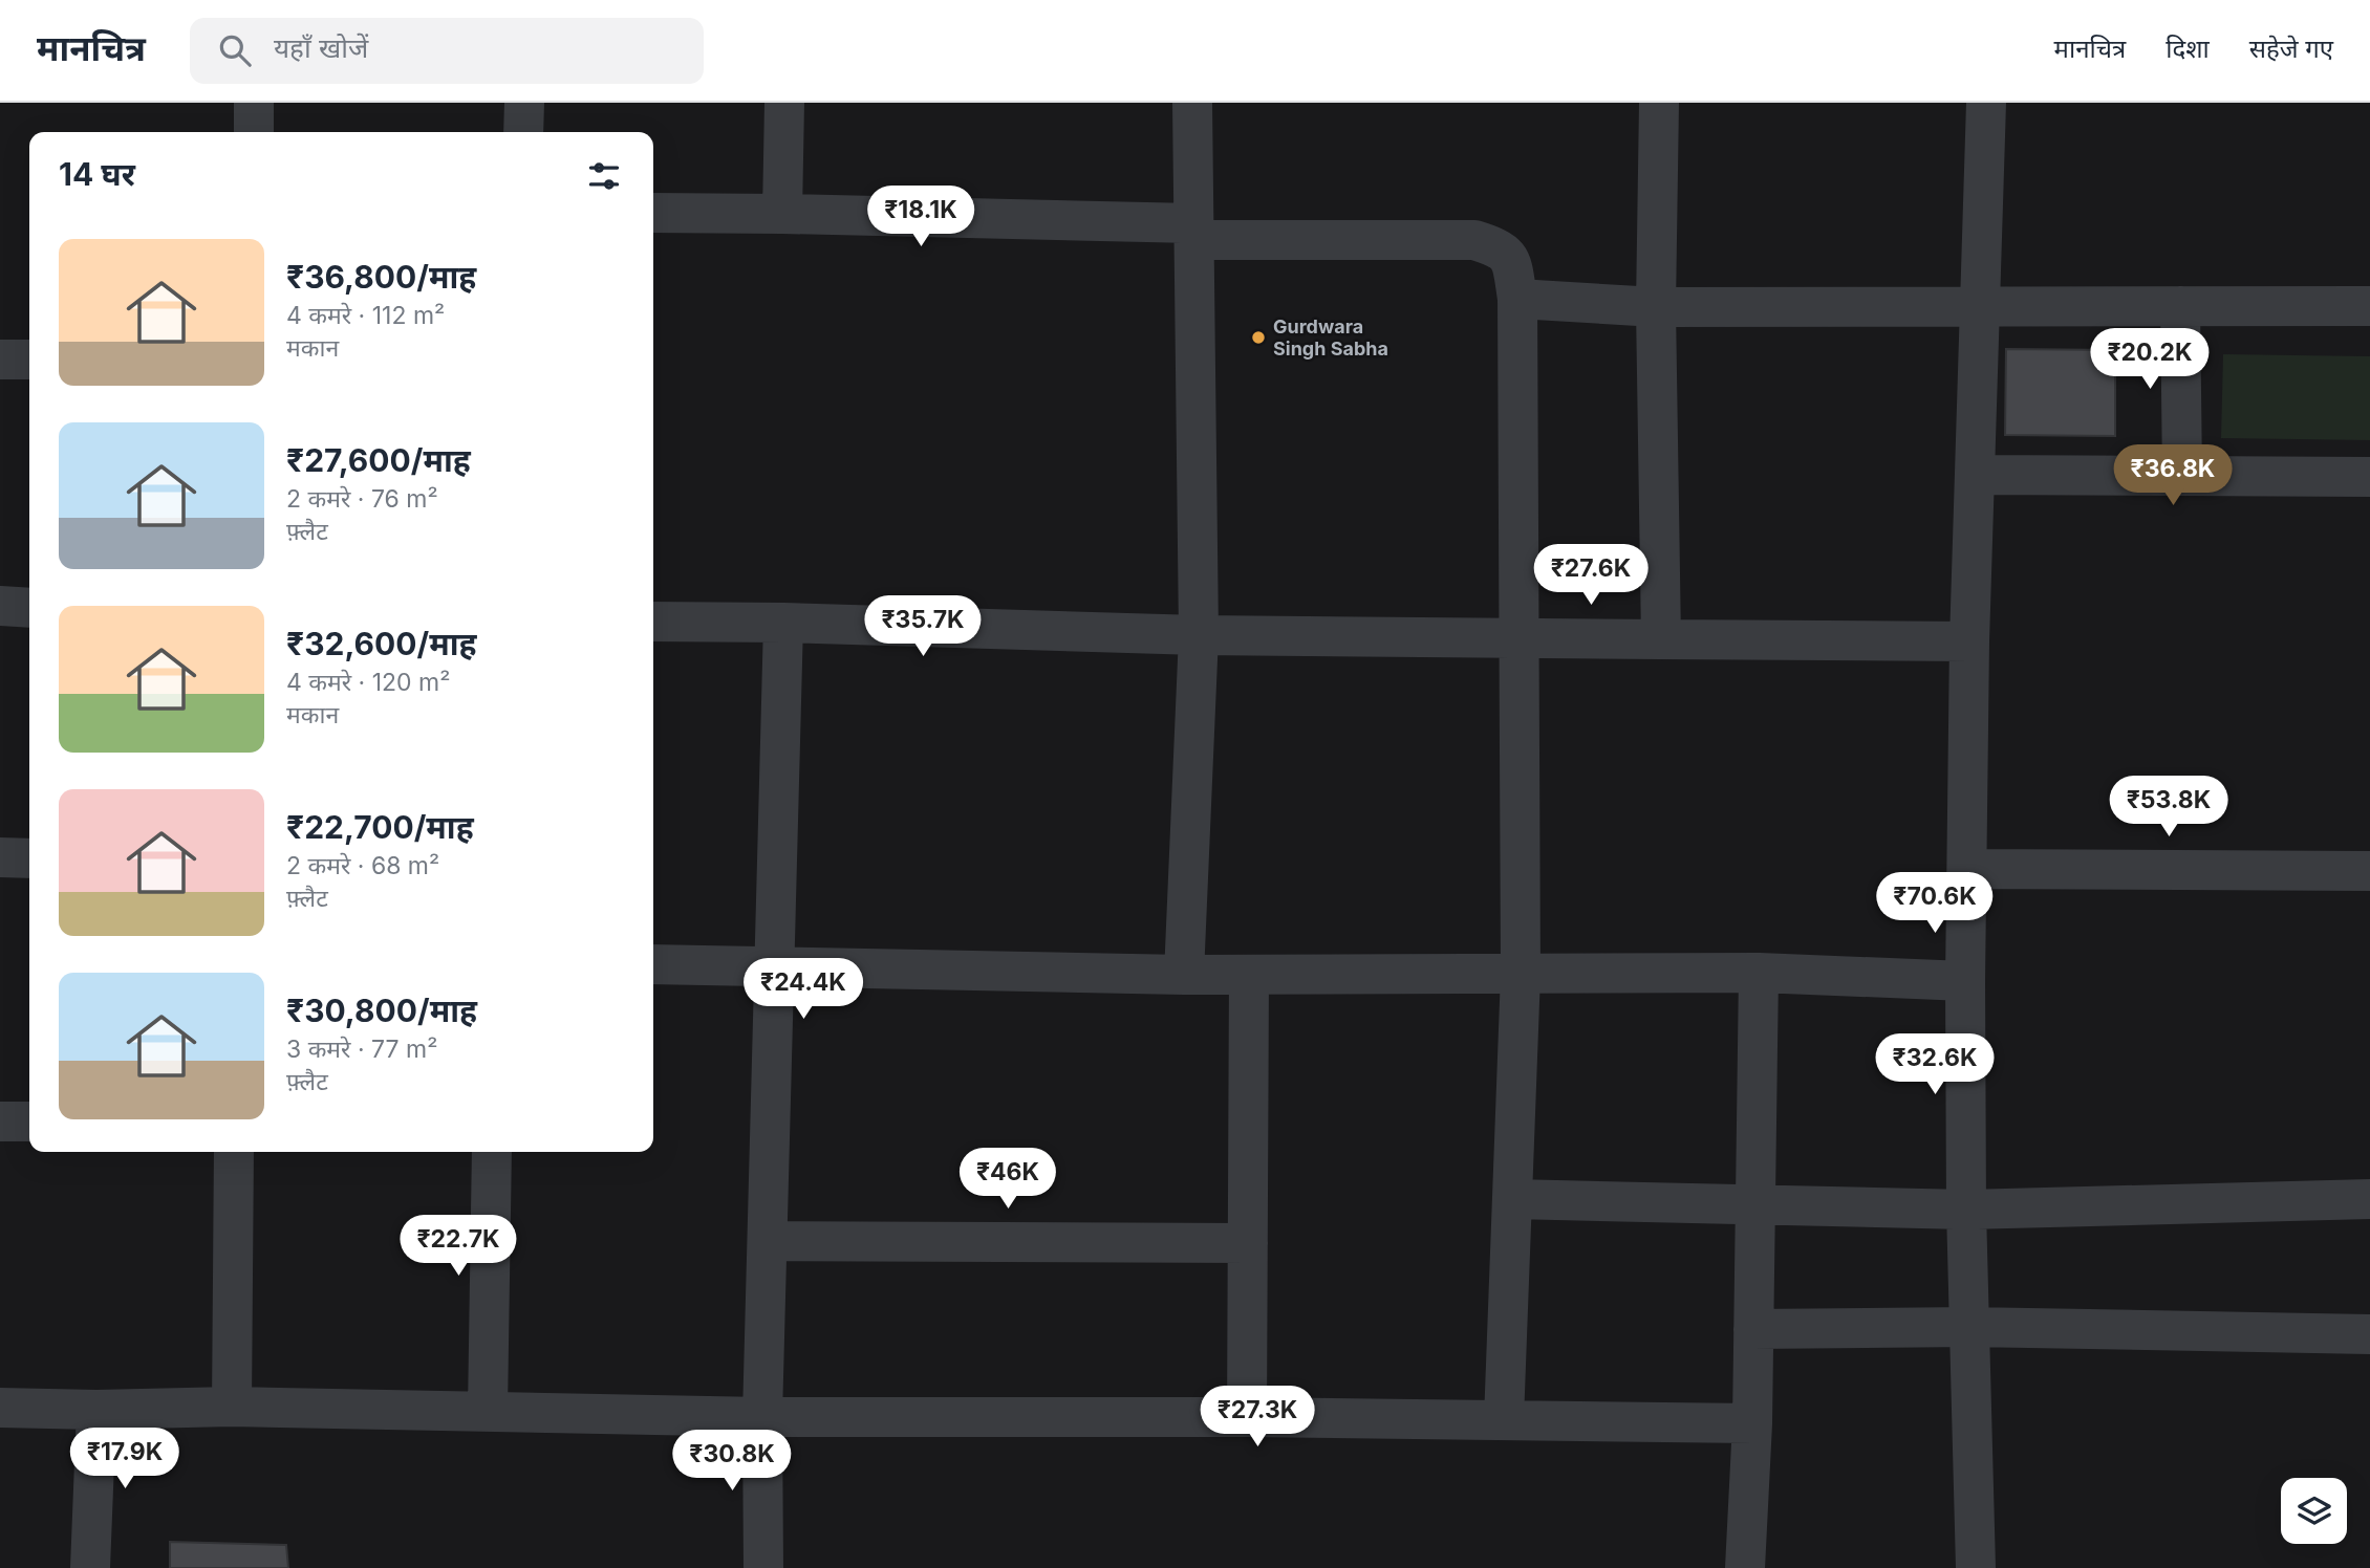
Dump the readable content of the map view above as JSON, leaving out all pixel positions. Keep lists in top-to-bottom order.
{
  "places": ["Gurdwara Singh Sabha"],
  "page": {
    "header": "मानचित्र",
    "search": "यहाँ खोजें",
    "nav": ["मानचित्र", "दिशा", "सहेजे गए"],
    "heading": "14 घर",
    "price": [
      "₹18.1K",
      "₹20.2K",
      "₹36.8K",
      "₹27.6K",
      "₹35.7K",
      "₹53.8K",
      "₹70.6K",
      "₹24.4K",
      "₹32.6K",
      "₹46K",
      "₹22.7K",
      "₹27.3K",
      "₹17.9K",
      "₹30.8K"
    ],
    "list": [
      {
        "name": "₹36,800/माह",
        "note": "4 कमरे · 112 m² · मकान"
      },
      {
        "name": "₹27,600/माह",
        "note": "2 कमरे · 76 m² · फ़्लैट"
      },
      {
        "name": "₹32,600/माह",
        "note": "4 कमरे · 120 m² · मकान"
      },
      {
        "name": "₹22,700/माह",
        "note": "2 कमरे · 68 m² · फ़्लैट"
      },
      {
        "name": "₹30,800/माह",
        "note": "3 कमरे · 77 m² · फ़्लैट"
      }
    ]
  }
}
